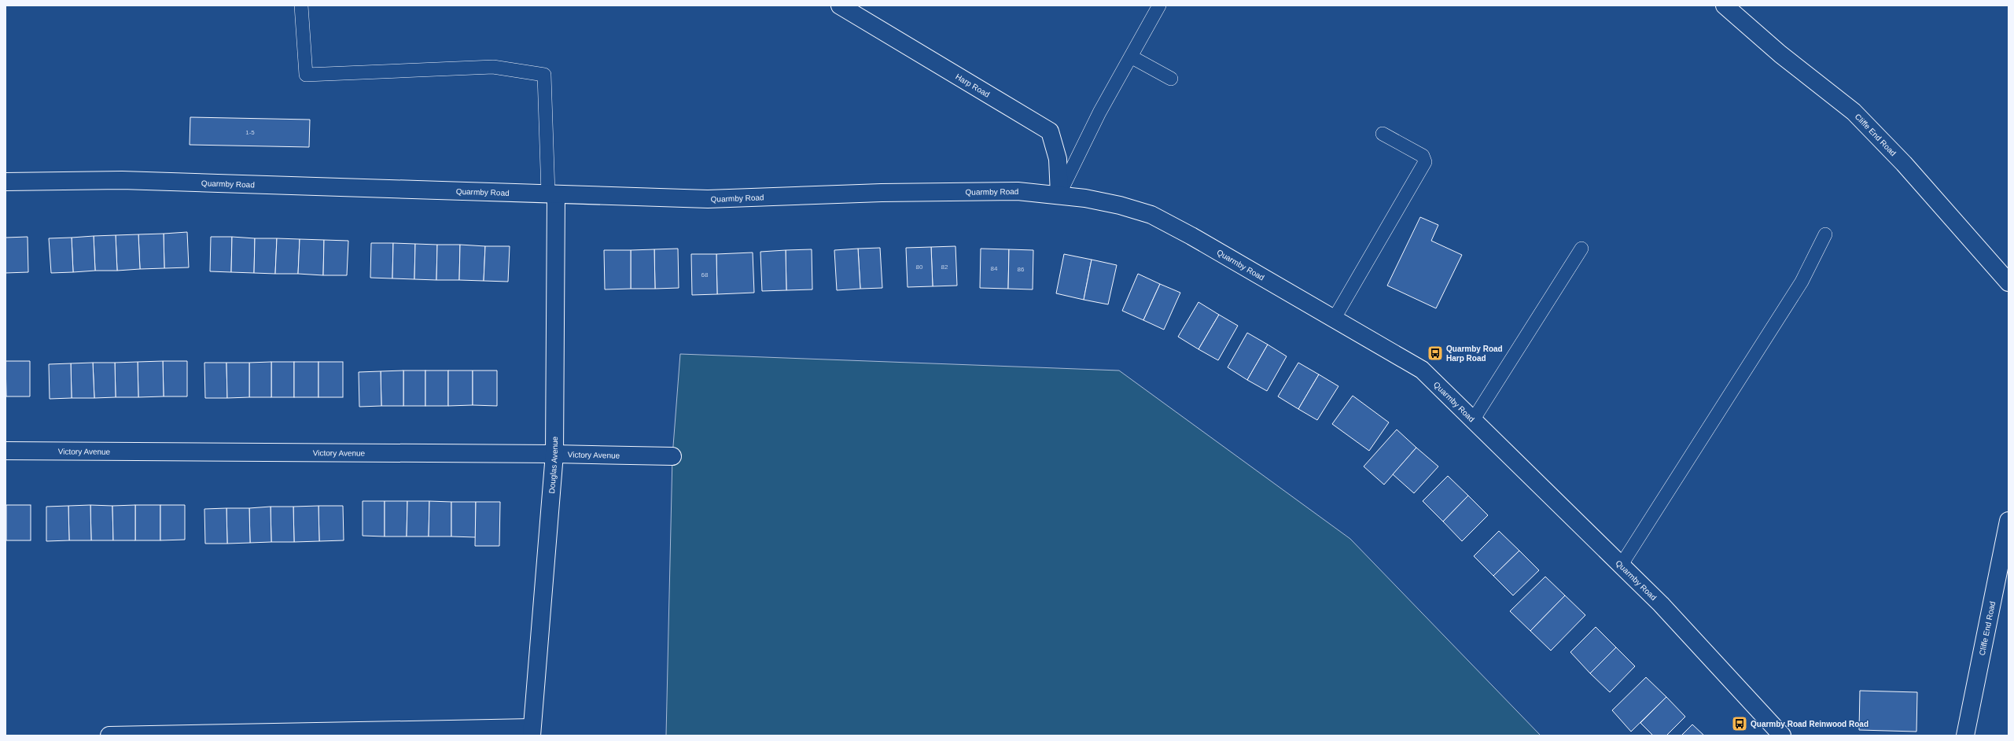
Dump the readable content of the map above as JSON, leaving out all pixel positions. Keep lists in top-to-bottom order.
{
  "streets": {
    "street": [
      "Harp Road",
      "Cliffe End Road",
      "Quarmby Road",
      "Victory Avenue",
      "Douglas Avenue"
    ]
  },
  "crossings": [
    ["Harp Road", "Quarmby Road"],
    ["Quarmby Road", "Douglas Avenue"],
    ["Victory Avenue", "Douglas Avenue"]
  ],
  "places": {
    "bus stop": ["Quarmby Road Harp Road", "Quarmby Road Reinwood Road"]
  },
  "house_numbers": [
    "1-5",
    "80",
    "82",
    "84",
    "86",
    "68"
  ]
}
